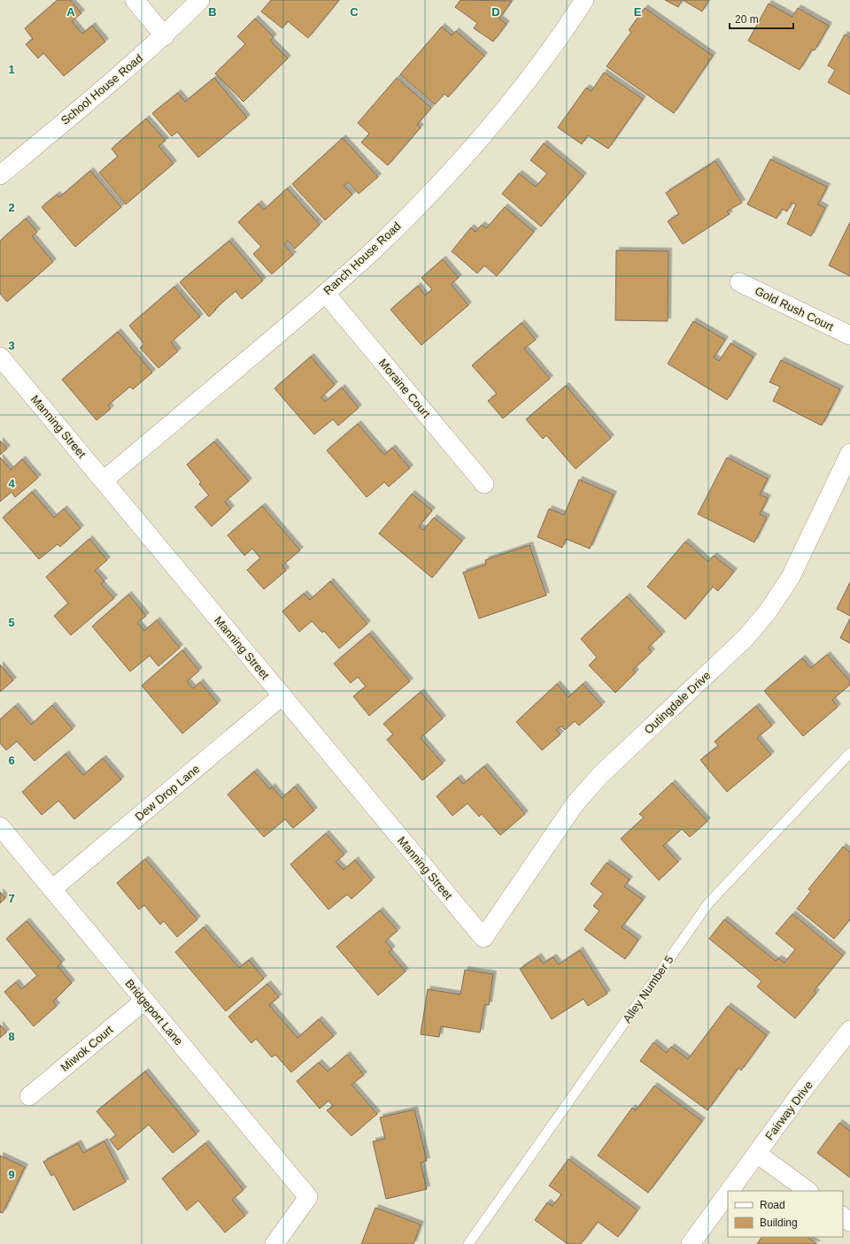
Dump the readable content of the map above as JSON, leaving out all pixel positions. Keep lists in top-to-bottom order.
{
  "streets": {
    "street": [
      "School House Road",
      "Ranch House Road",
      "Gold Rush Court",
      "Moraine Court",
      "Manning Street",
      "Outingdale Drive",
      "Dew Drop Lane",
      "Bridgeport Lane",
      "Miwok Court",
      "Fairway Drive"
    ],
    "lane": ["Alley Number 5"]
  },
  "crossings": [
    ["Ranch House Road", "Moraine Court"],
    ["Ranch House Road", "Manning Street"],
    ["Manning Street", "Outingdale Drive"],
    ["Manning Street", "Dew Drop Lane"],
    ["Dew Drop Lane", "Bridgeport Lane"],
    ["Bridgeport Lane", "Miwok Court"]
  ],
  "legend": ["Road", "Building"],
  "scale_bar": "20 m",
  "grid": {
    "columns": [
      "A",
      "B",
      "C",
      "D",
      "E"
    ],
    "rows": [
      "1",
      "2",
      "3",
      "4",
      "5",
      "6",
      "7",
      "8",
      "9"
    ]
  }
}
